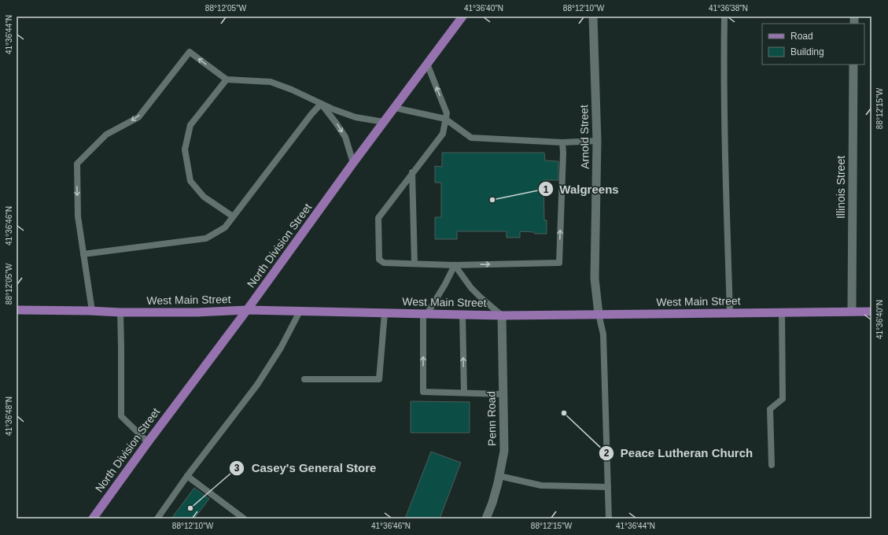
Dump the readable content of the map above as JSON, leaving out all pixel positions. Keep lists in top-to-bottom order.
{
  "streets": {
    "main road": ["North Division Street", "West Main Street"],
    "street": ["Arnold Street", "Illinois Street", "Penn Road"]
  },
  "crossings": [
    ["Arnold Street", "West Main Street"],
    ["Illinois Street", "West Main Street"],
    ["North Division Street", "West Main Street"],
    ["West Main Street", "Penn Road"]
  ],
  "places": ["Walgreens", "Peace Lutheran Church", "Casey's General Store"],
  "legend": ["Road", "Building"],
  "coordinates": [
    "88°12'05\"W",
    "41°36'40\"N",
    "88°12'10\"W",
    "41°36'38\"N",
    "41°36'44\"N",
    "88°12'15\"W",
    "41°36'46\"N",
    "41°36'48\"N"
  ]
}
